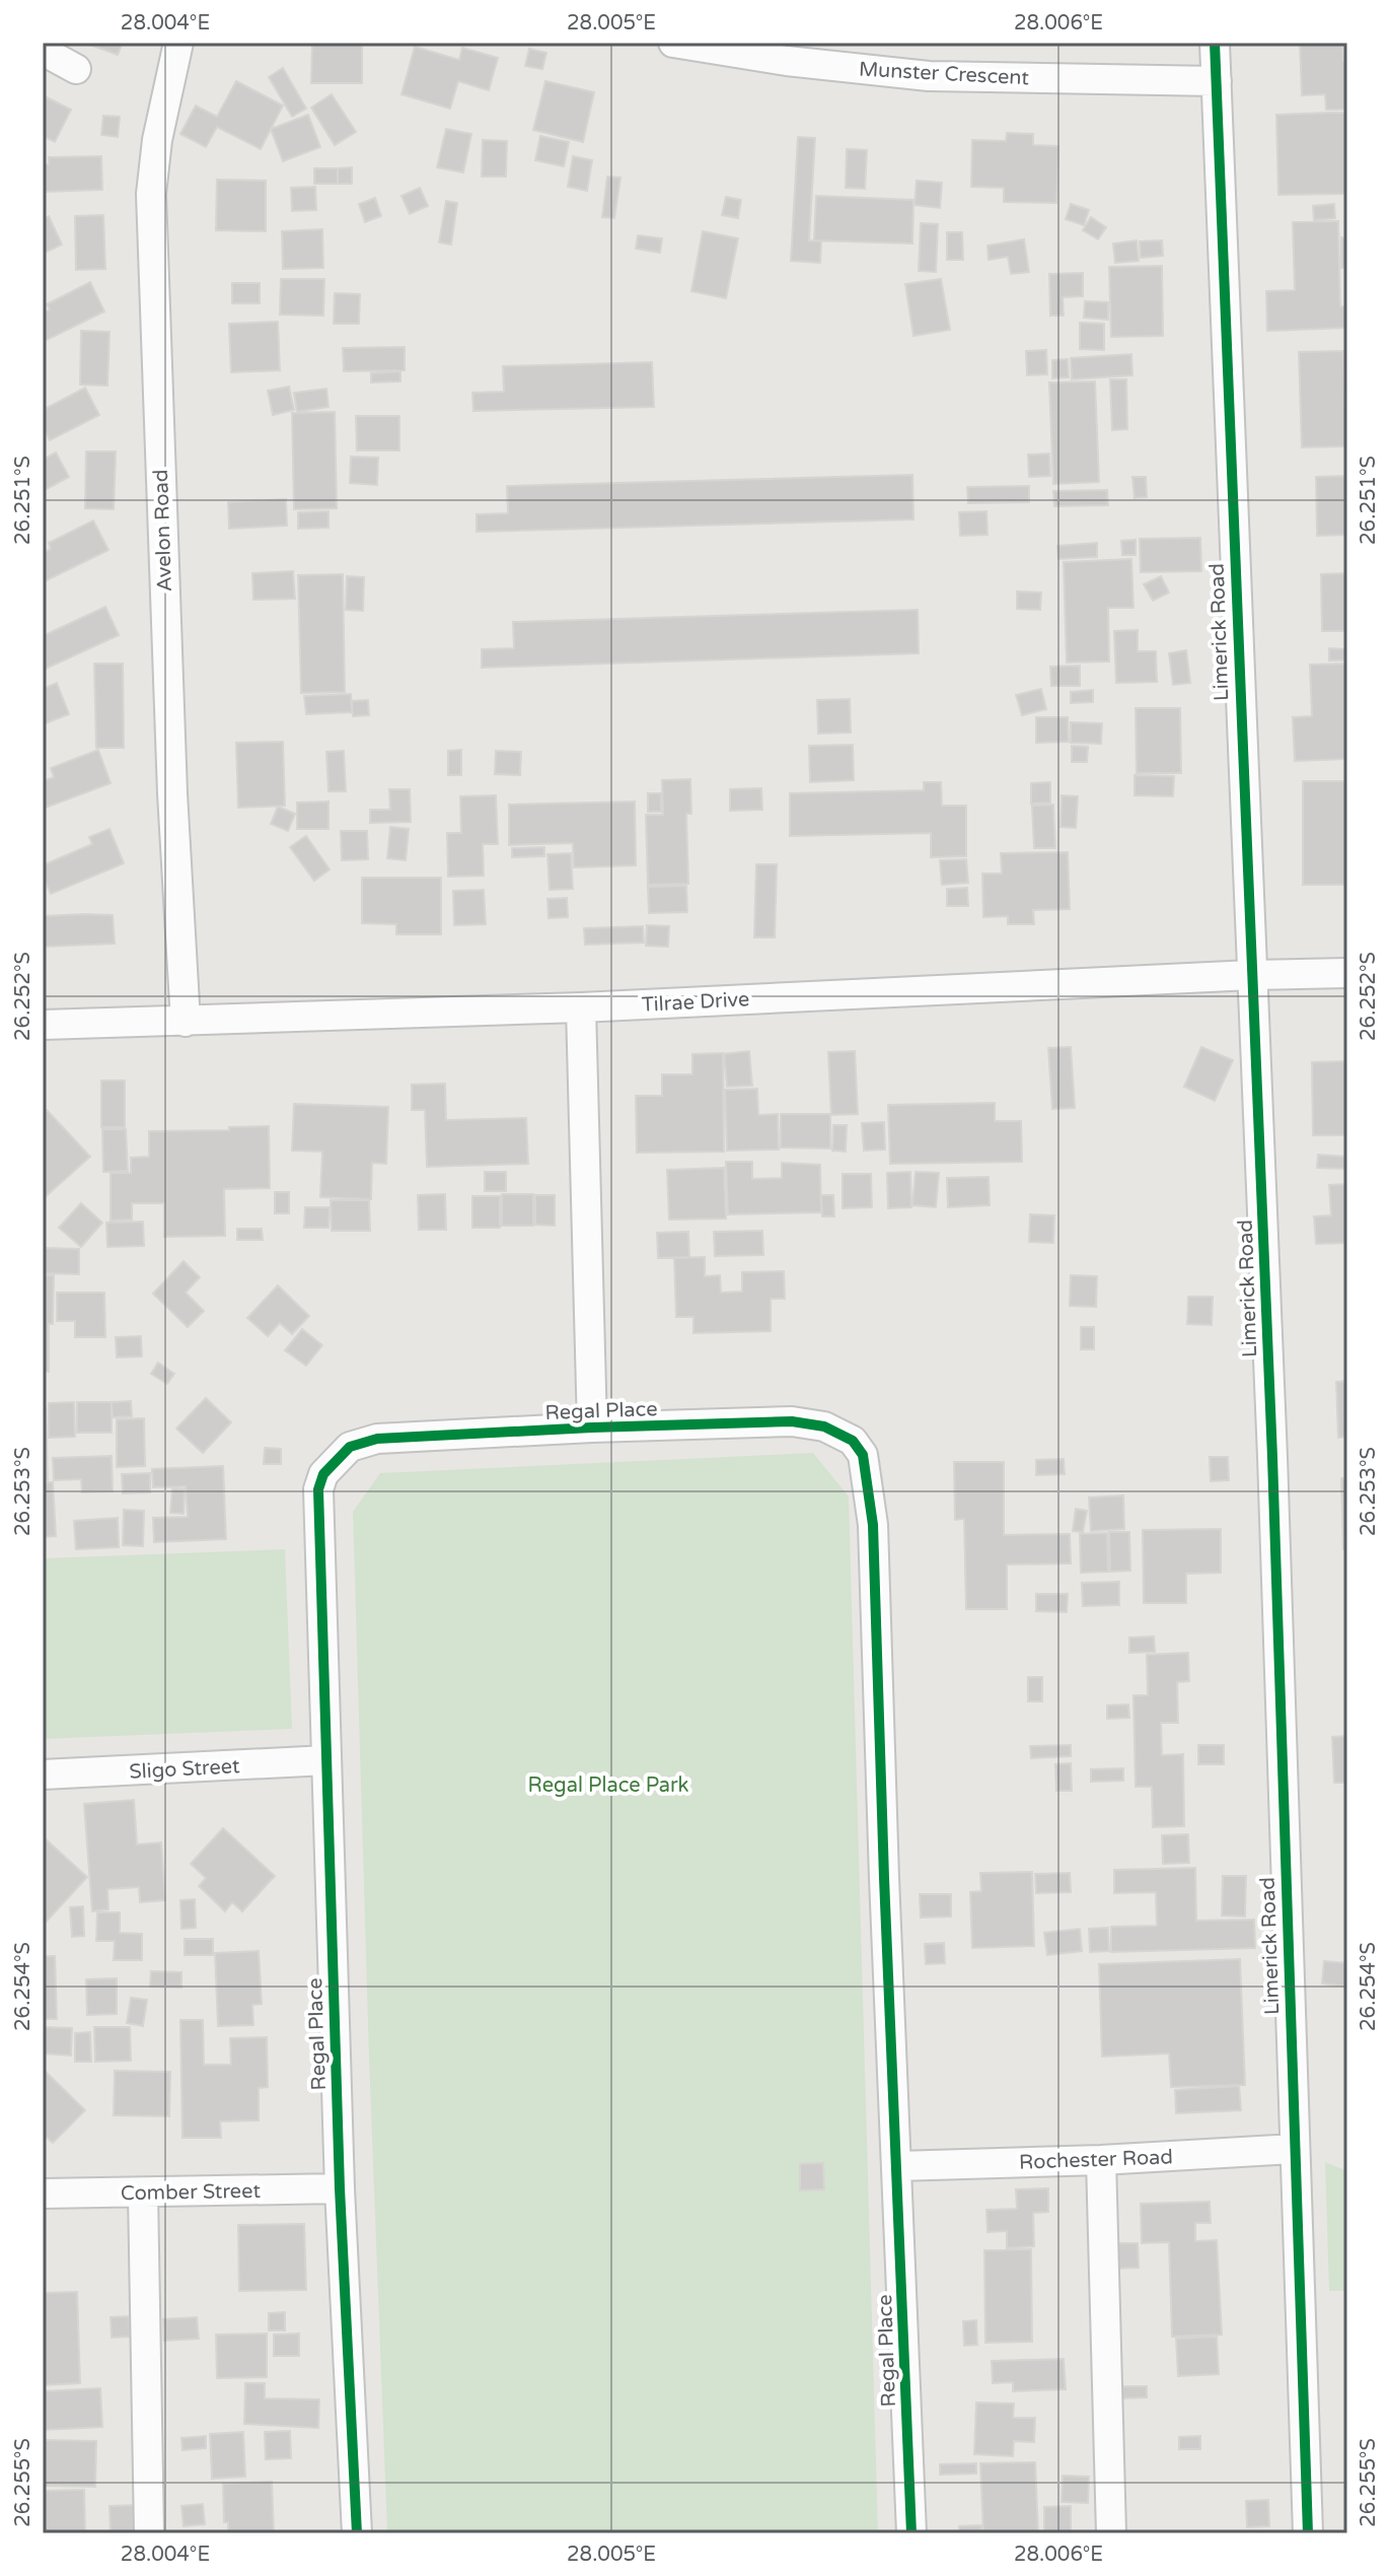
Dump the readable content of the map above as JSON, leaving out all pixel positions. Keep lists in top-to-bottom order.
{
  "streets": {
    "street": [
      "Munster Crescent",
      "Avelon Road",
      "Limerick Road",
      "Tilrae Drive",
      "Regal Place",
      "Sligo Street",
      "Rochester Road",
      "Comber Street"
    ]
  },
  "crossings": [
    ["Munster Crescent", "Limerick Road"],
    ["Avelon Road", "Tilrae Drive"],
    ["Limerick Road", "Tilrae Drive"],
    ["Limerick Road", "Rochester Road"],
    ["Tilrae Drive", "Regal Place"],
    ["Regal Place", "Sligo Street"],
    ["Regal Place", "Rochester Road"],
    ["Regal Place", "Comber Street"]
  ],
  "parks": ["Regal Place Park"],
  "coordinates": [
    "28.004°E",
    "28.005°E",
    "28.006°E",
    "26.251°S",
    "26.252°S",
    "26.253°S",
    "26.254°S",
    "26.255°S"
  ]
}
